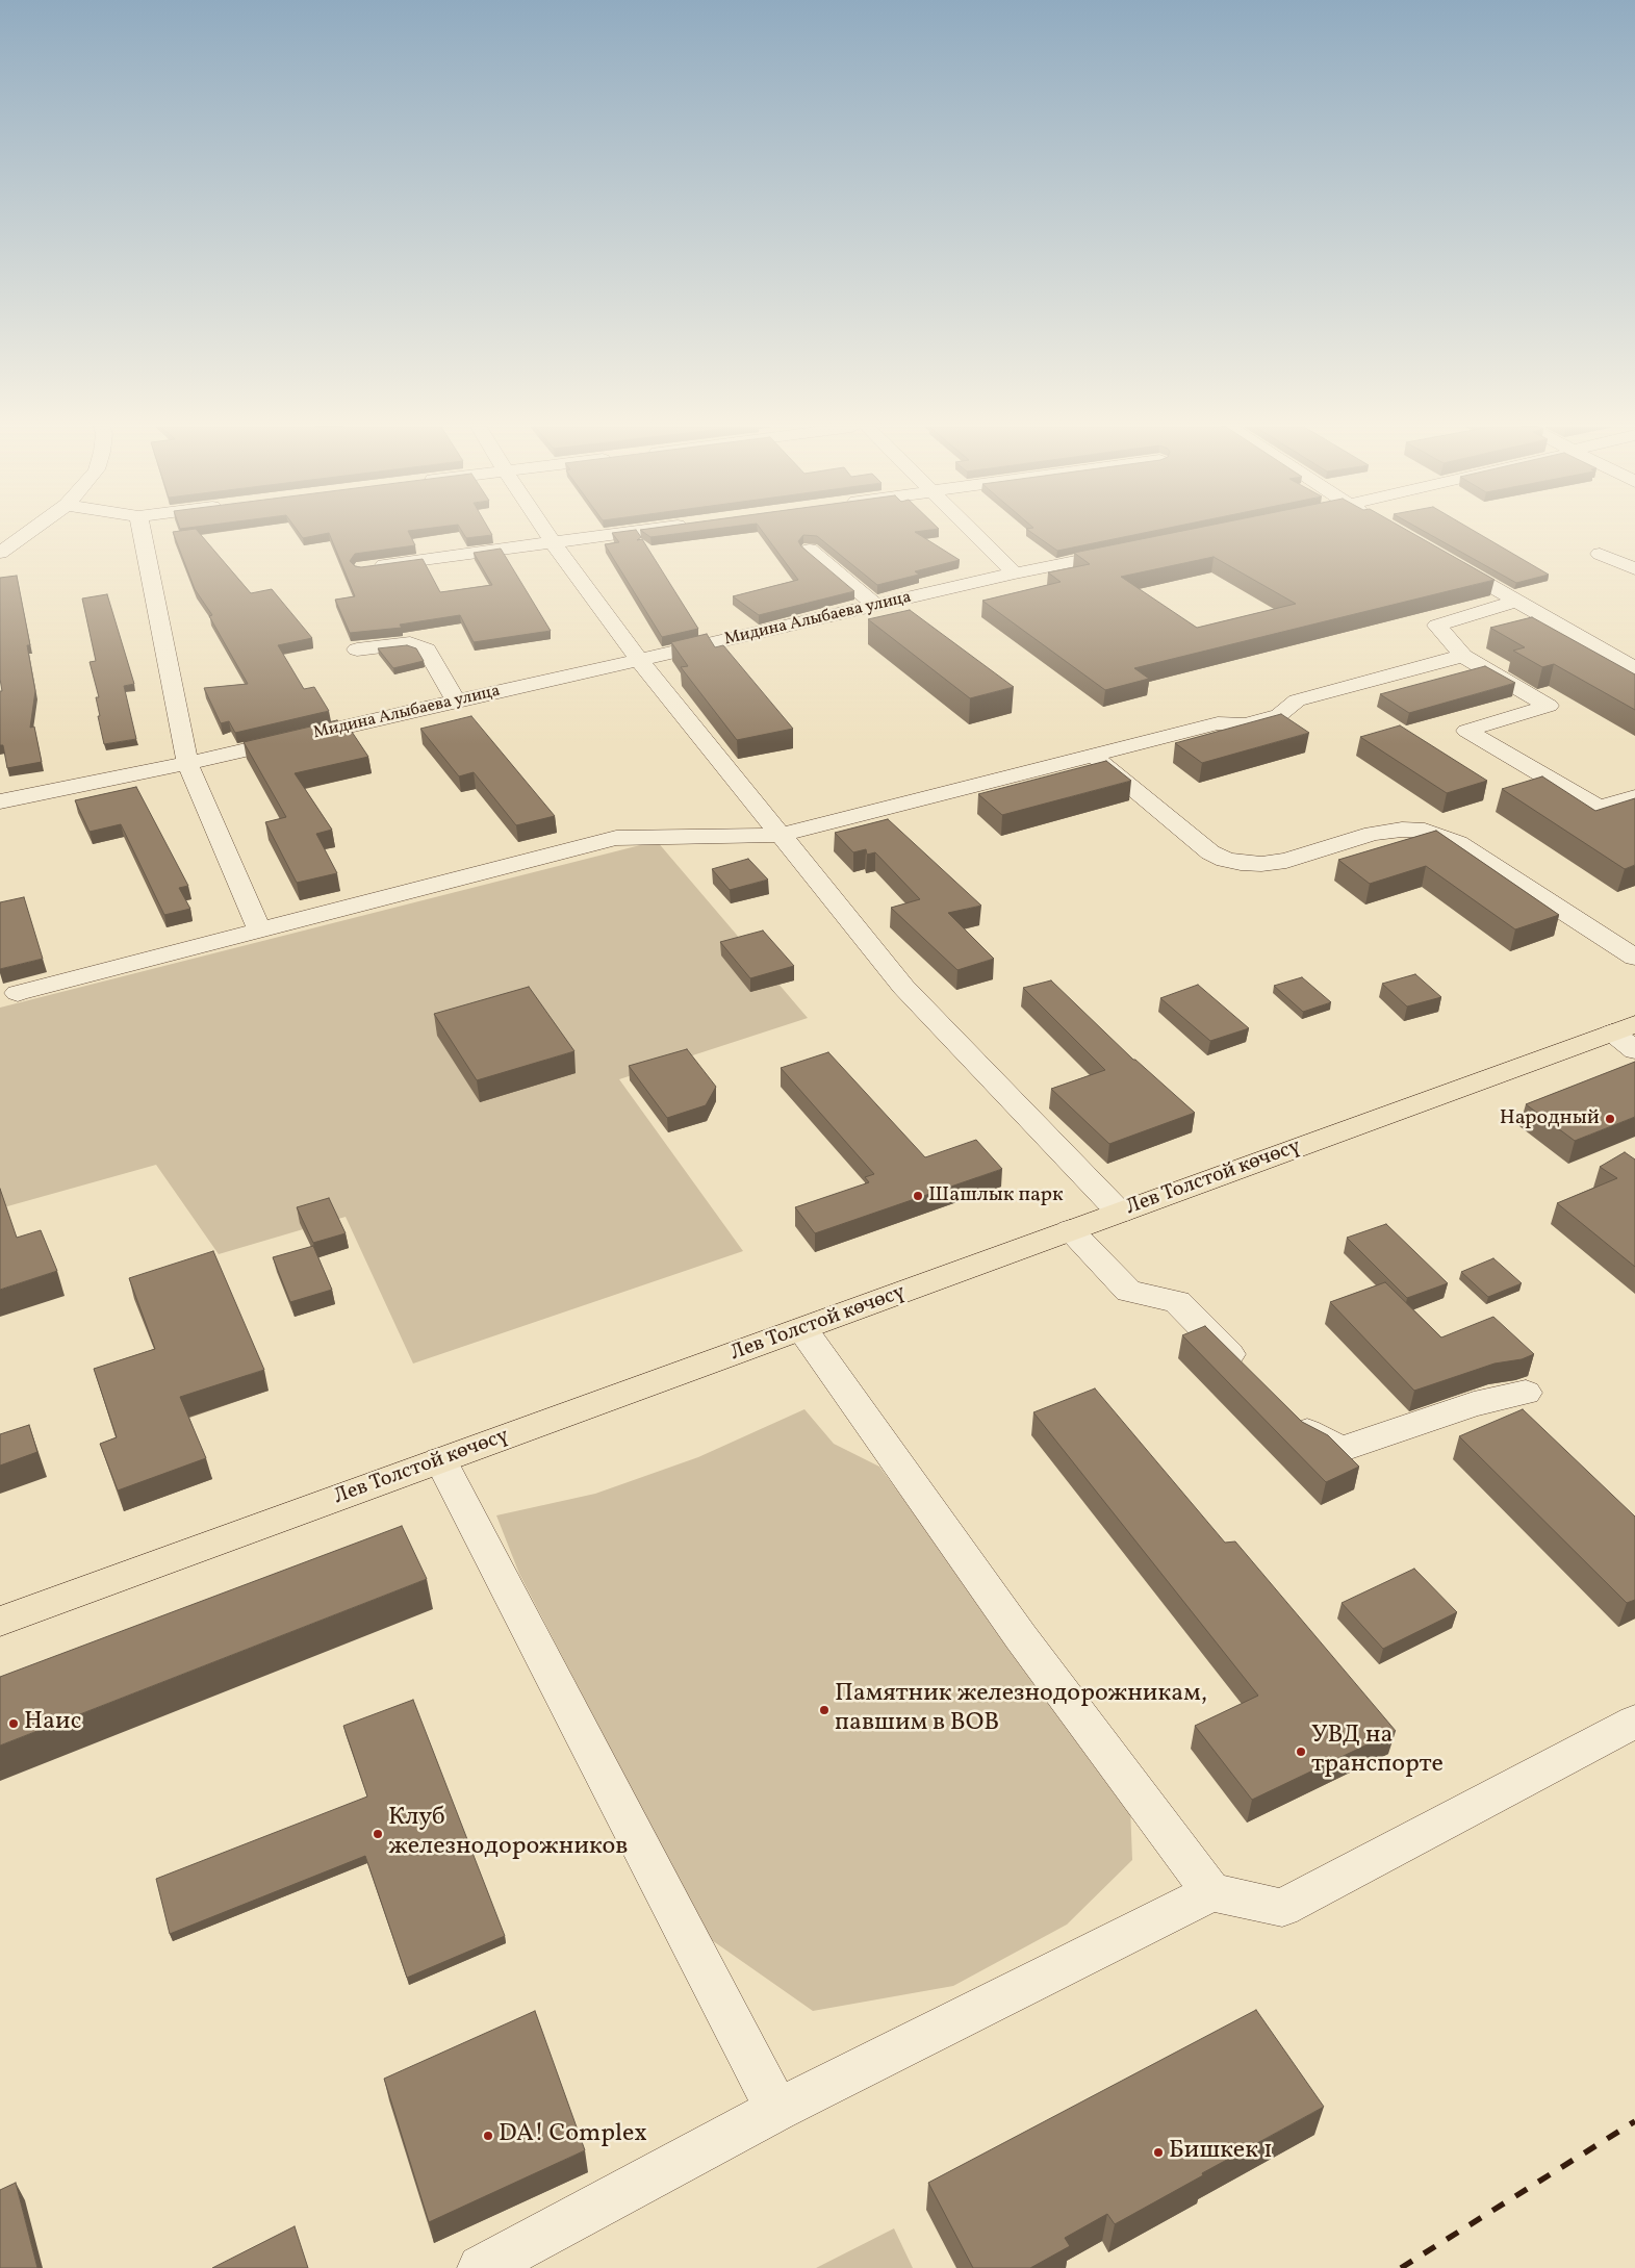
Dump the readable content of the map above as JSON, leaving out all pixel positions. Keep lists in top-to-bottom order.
{
  "streets": {
    "main road": ["Лев Толстой көчөсү"],
    "street": ["Мидина Алыбаева улица"]
  },
  "places": [
    "Народный",
    "Шашлык парк",
    "Памятник железнодорожникам, павшим в ВОВ",
    "Наис",
    "УВД на транспорте",
    "Клуб железнодорожников",
    "DA! Complex",
    "Бишкек 1"
  ]
}
